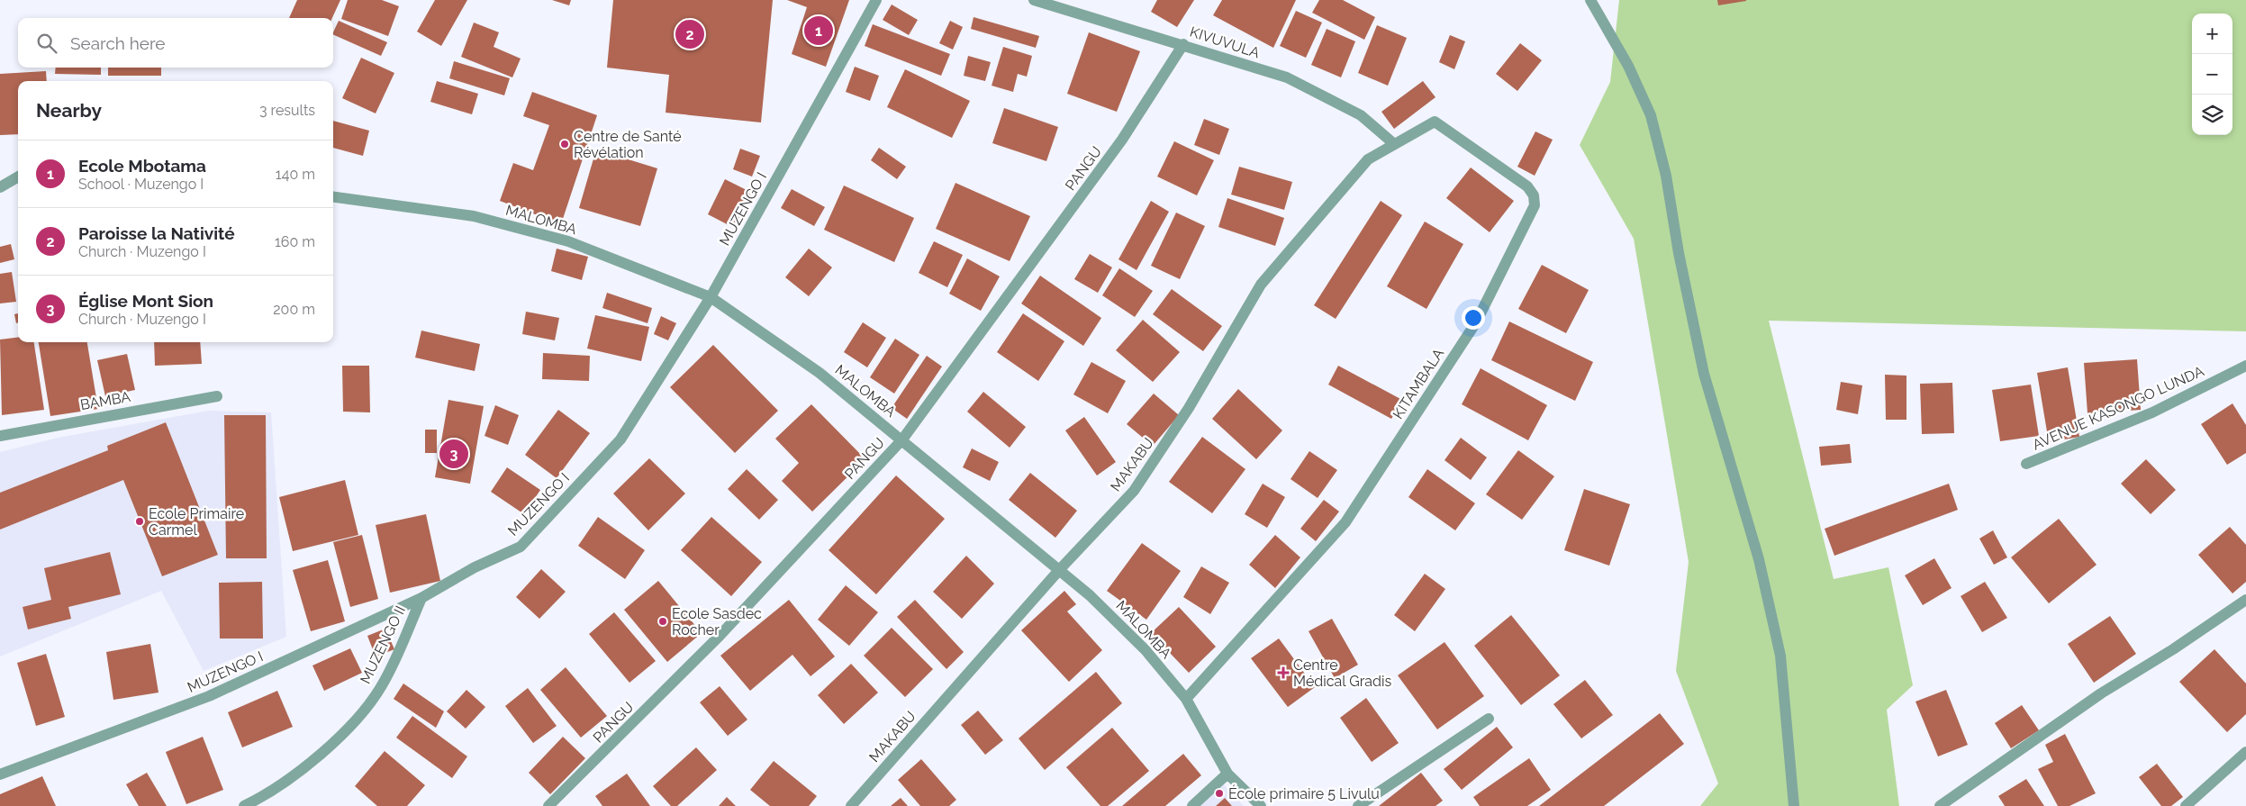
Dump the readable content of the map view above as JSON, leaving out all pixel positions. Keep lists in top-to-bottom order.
{
  "streets": {
    "street": [
      "KIVUVULA",
      "PANGU",
      "MUZENGO I",
      "MALOMBA",
      "KITAMBALA",
      "BAMBA",
      "AVENUE KASONGO LUNDA",
      "MAKABU",
      "MUZENGO II"
    ]
  },
  "crossings": [
    ["KIVUVULA", "PANGU"],
    ["KIVUVULA", "KITAMBALA"],
    ["KIVUVULA", "MAKABU"],
    ["PANGU", "MALOMBA"],
    ["MUZENGO I", "MALOMBA"],
    ["MUZENGO I", "MUZENGO II"],
    ["MALOMBA", "KITAMBALA"],
    ["MALOMBA", "MAKABU"],
    ["KITAMBALA", "MAKABU"]
  ],
  "places": {
    "other": [
      "Centre de Santé Révélation",
      "Ecole Primaire Carmel",
      "Ecole Sasdec Rocher",
      "École primaire 5 Livulu"
    ],
    "health": ["Centre Médical Gradis"]
  },
  "page": {
    "map_buttons": ["+", "−"],
    "pins": ["1", "2", "3"],
    "search": "Search here",
    "heading": ["Nearby", "3 results"],
    "list": [
      {
        "mark": "1",
        "name": "Ecole Mbotama",
        "note": "School · Muzengo I",
        "value": "140 m"
      },
      {
        "mark": "2",
        "name": "Paroisse la Nativité",
        "note": "Church · Muzengo I",
        "value": "160 m"
      },
      {
        "mark": "3",
        "name": "Église Mont Sion",
        "note": "Church · Muzengo I",
        "value": "200 m"
      }
    ]
  }
}
